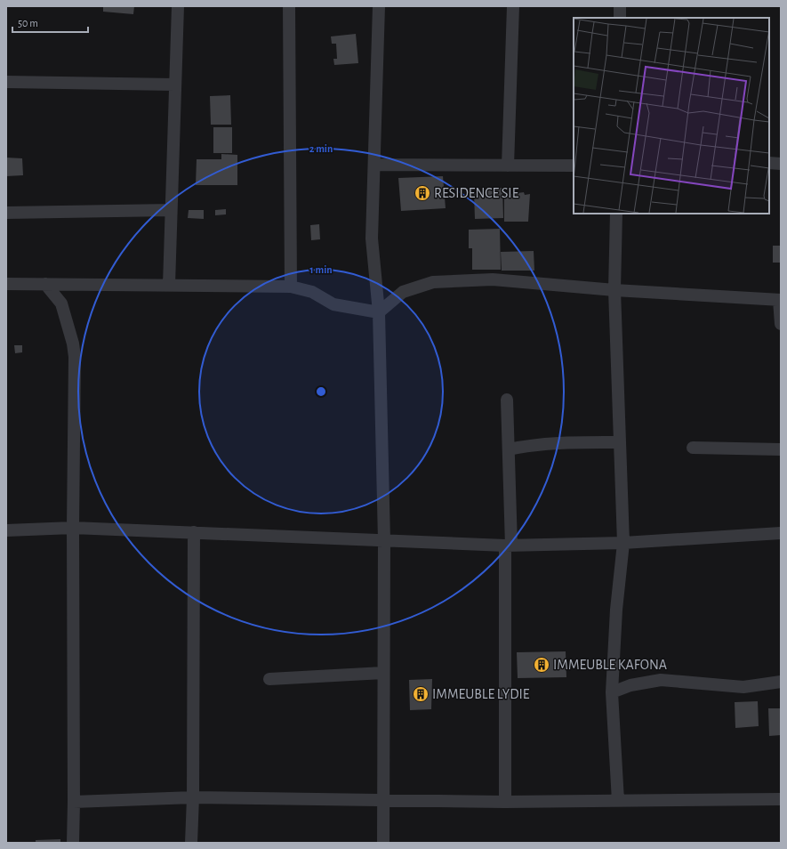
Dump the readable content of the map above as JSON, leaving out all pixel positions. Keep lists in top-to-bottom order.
{
  "places": {
    "building": ["RESIDENCE SIE", "IMMEUBLE KAFONA", "IMMEUBLE LYDIE"]
  },
  "scale_bar": "50 m",
  "rings": ["2 min", "1 min"]
}
